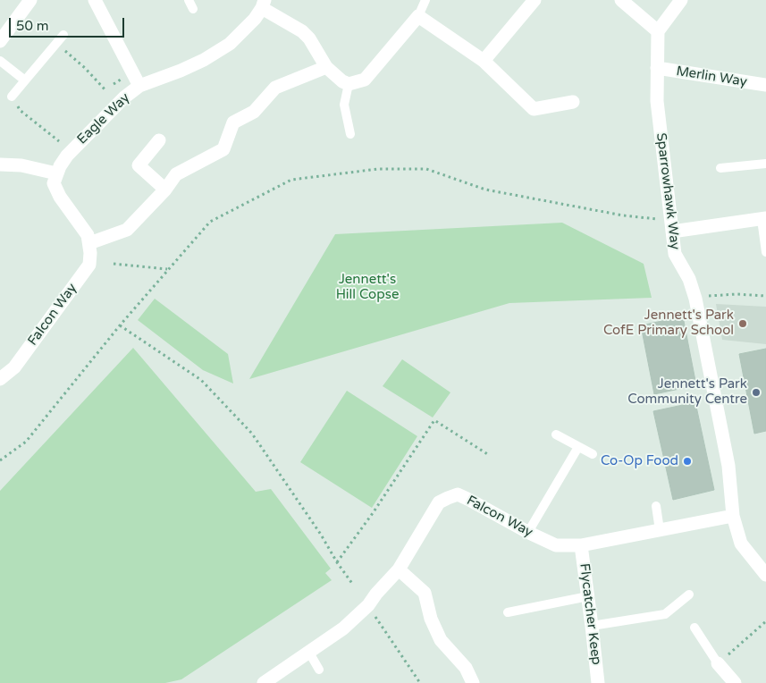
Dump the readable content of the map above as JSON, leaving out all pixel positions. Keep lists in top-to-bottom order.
{
  "streets": {
    "street": [
      "Merlin Way",
      "Eagle Way",
      "Sparrowhawk Way",
      "Falcon Way",
      "Flycatcher Keep"
    ]
  },
  "crossings": [
    ["Merlin Way", "Sparrowhawk Way"],
    ["Sparrowhawk Way", "Falcon Way"],
    ["Falcon Way", "Flycatcher Keep"]
  ],
  "parks": ["Jennett's Hill Copse"],
  "places": ["Jennett's Park CofE Primary School", "Jennett's Park Community Centre", "Co-Op Food"],
  "scale_bar": "50 m"
}
